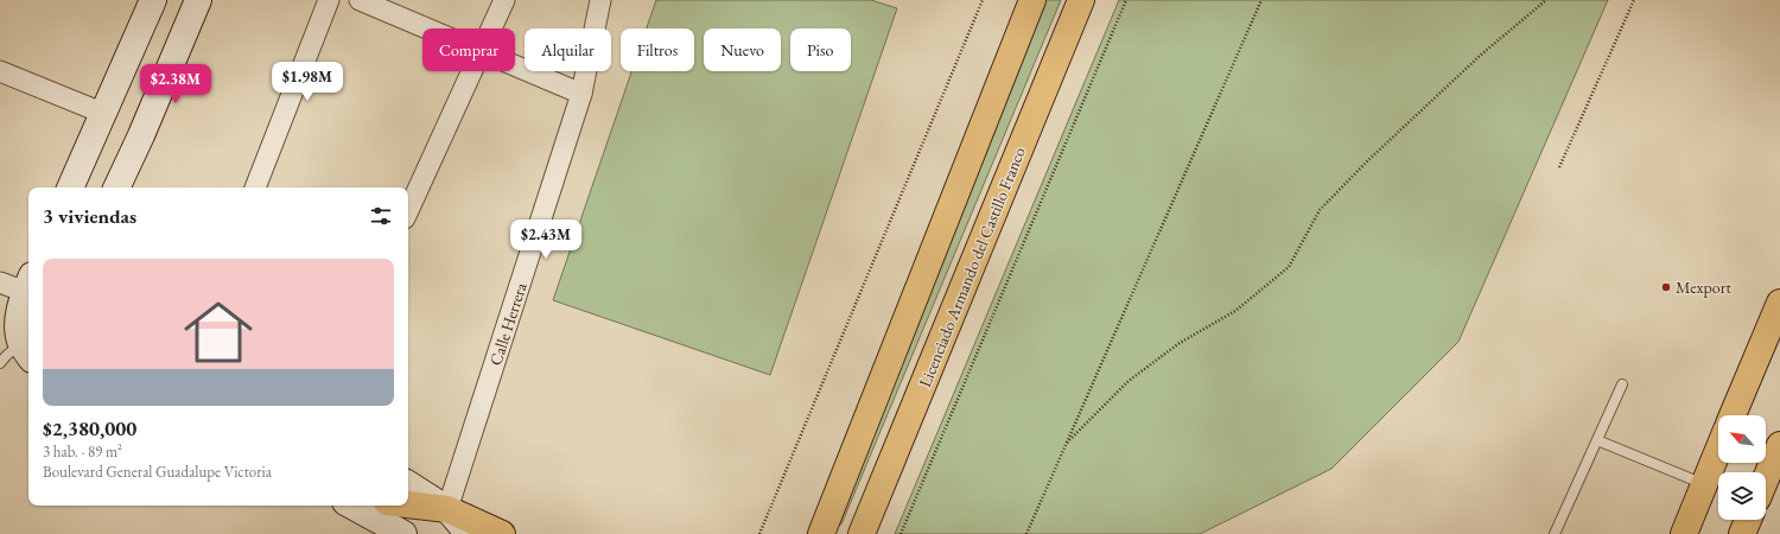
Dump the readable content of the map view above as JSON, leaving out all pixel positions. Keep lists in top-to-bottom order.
{
  "streets": {
    "main road": ["Licenciado Armando del Castillo Franco"],
    "street": ["Calle Herrera"]
  },
  "places": ["Mexport"],
  "north": "top left",
  "page": {
    "chip": [
      "Comprar",
      "Alquilar",
      "Filtros",
      "Nuevo",
      "Piso"
    ],
    "price": ["$1.98M", "$2.38M", "$2.43M"],
    "heading": "3 viviendas",
    "list": [
      {
        "name": "$2,380,000",
        "note": "3 hab. · 89 m² · Boulevard General Guadalupe Victoria"
      }
    ]
  }
}
